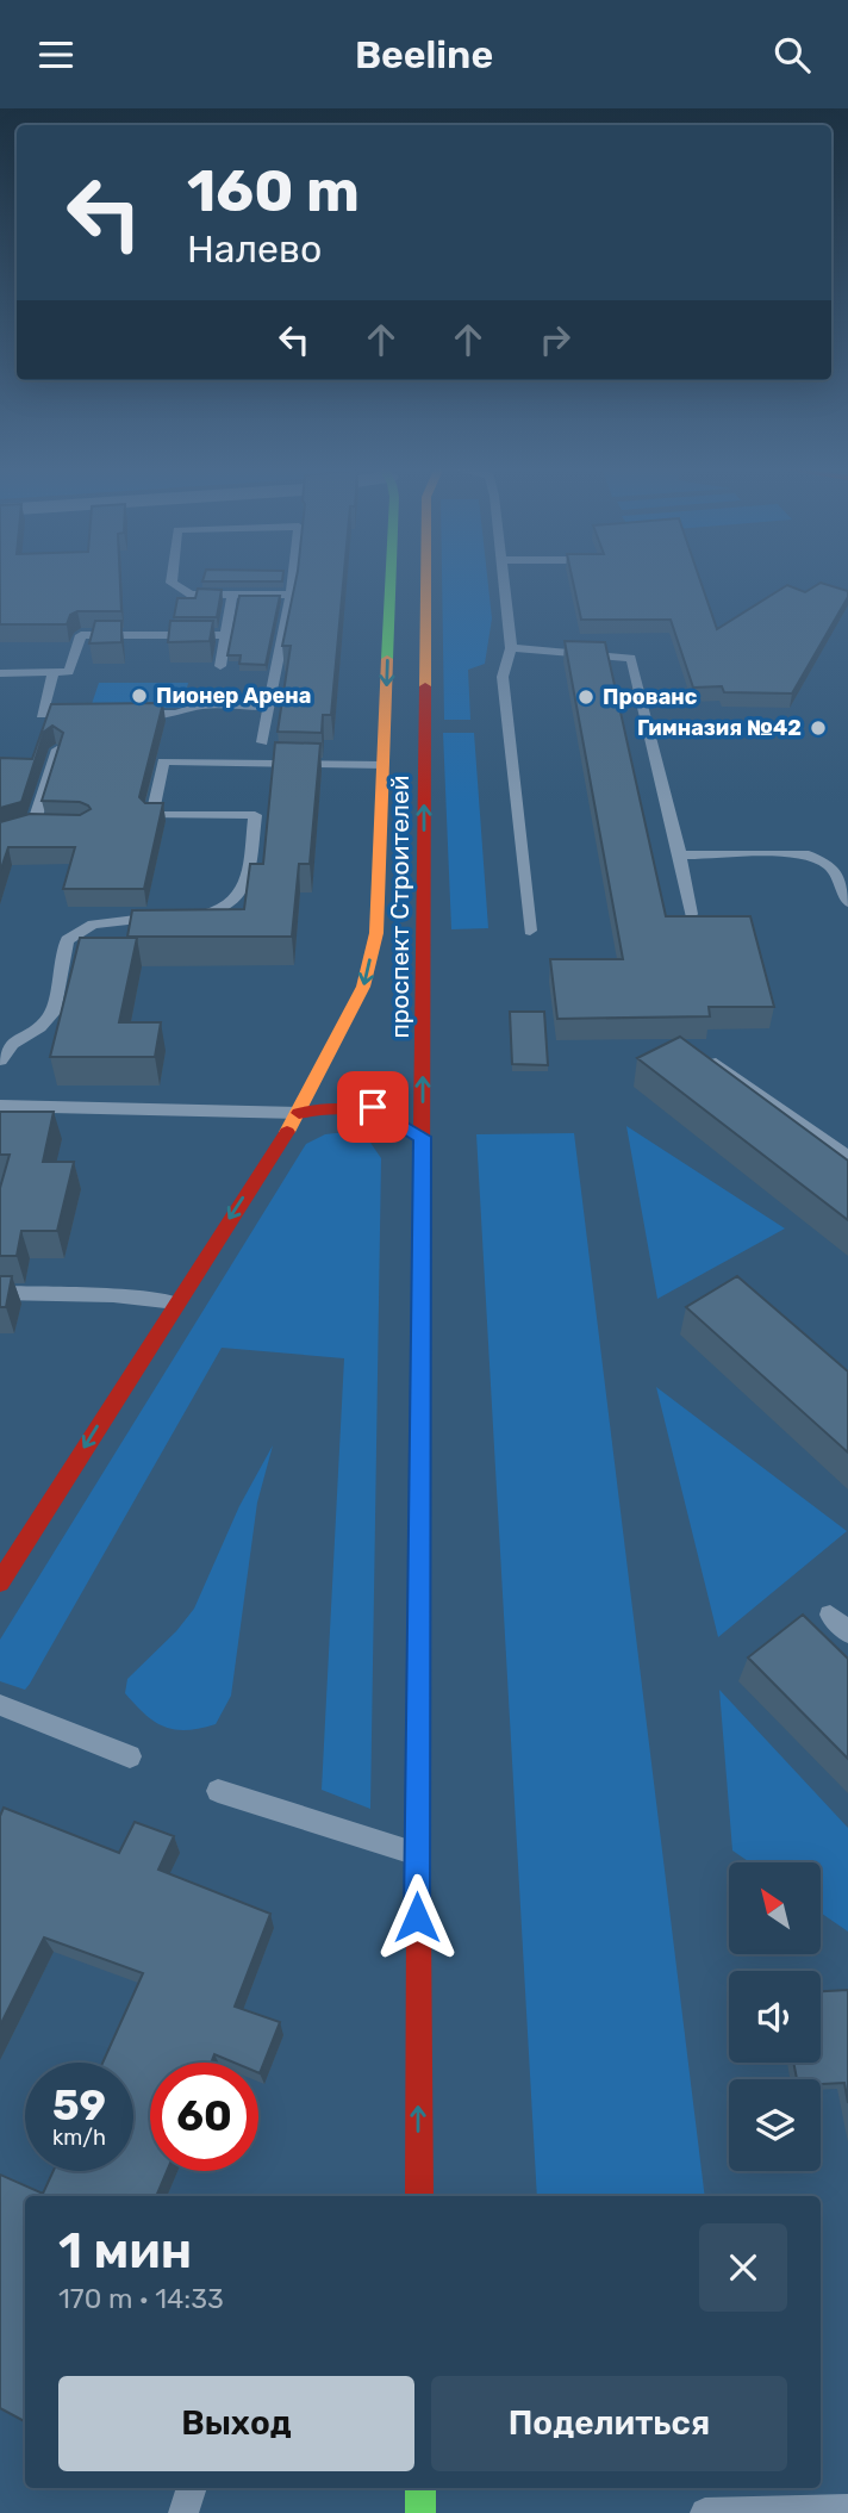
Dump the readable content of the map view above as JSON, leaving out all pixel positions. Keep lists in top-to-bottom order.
{
  "streets": {
    "main road": ["проспект Строителей"]
  },
  "places": ["Пионер Арена", "Прованс", "Гимназия №42"],
  "north": "top left",
  "page": {
    "header": "Beeline",
    "turn": ["160 m", "Налево"],
    "speed": "59 km/h",
    "limit": "60",
    "heading": ["1 мин", "170 m · 14:33"],
    "buttons": ["Выход", "Поделиться"]
  }
}
